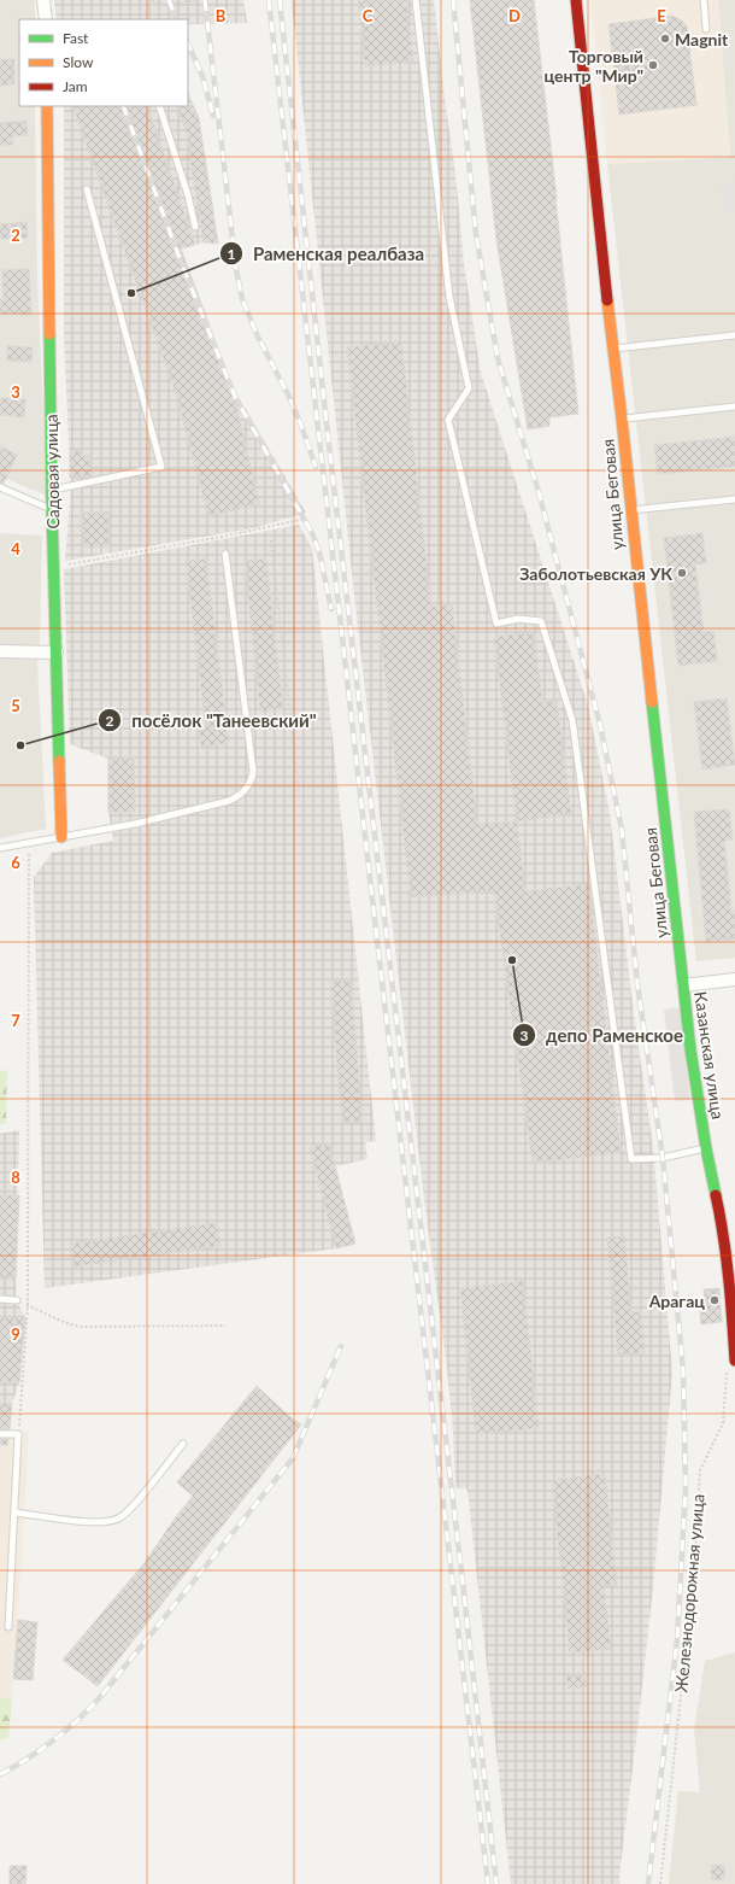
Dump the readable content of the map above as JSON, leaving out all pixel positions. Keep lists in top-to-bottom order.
{
  "streets": {
    "street": ["Садовая улица", "улица Беговая", "Казанская улица"],
    "path": ["Железнодорожная улица"]
  },
  "crossings": [
    ["улица Беговая", "Казанская улица"],
    ["Казанская улица", "Железнодорожная улица"]
  ],
  "places": [
    "Magnit",
    "Торговый центр \"Мир\"",
    "Раменская реалбаза",
    "Заболотьевская УК",
    "посёлок \"Танеевский\"",
    "депо Раменское",
    "Арагац"
  ],
  "legend": ["Fast", "Slow", "Jam"],
  "grid": {
    "columns": [
      "B",
      "C",
      "D",
      "E"
    ],
    "rows": [
      "2",
      "3",
      "4",
      "5",
      "6",
      "7",
      "8",
      "9"
    ]
  }
}
